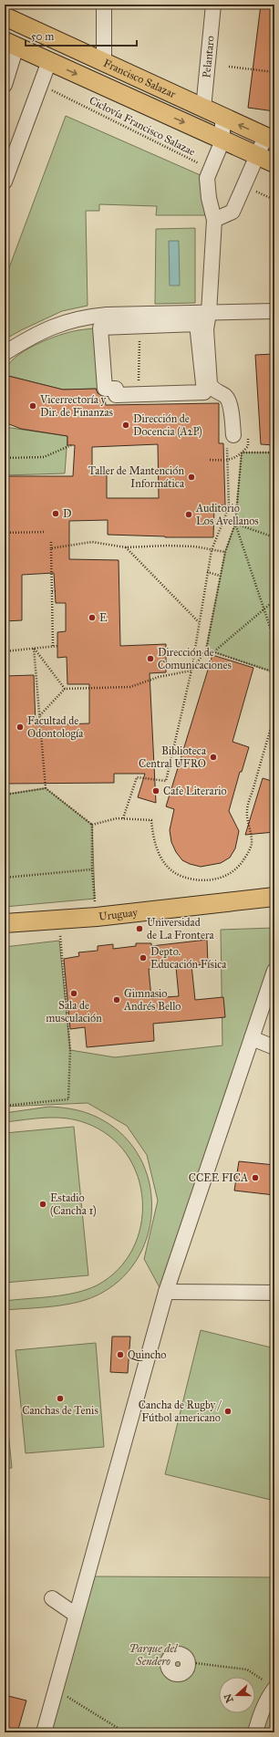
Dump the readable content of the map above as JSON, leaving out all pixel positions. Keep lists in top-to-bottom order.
{
  "streets": {
    "main road": ["Francisco Salazar", "Uruguay"],
    "street": ["Pelantaro"],
    "path": ["Ciclovía Francisco Salazae"]
  },
  "crossings": [
    ["Pelantaro", "Francisco Salazar"]
  ],
  "parks": ["Parque del Sendero"],
  "places": [
    "Vicerrectoría y Dir. de Finanzas",
    "Dirección de Docencia (A2P)",
    "Taller de Mantención Informática",
    "D",
    "Auditorio Los Avellanos",
    "E",
    "Dirección de Comunicaciones",
    "Facultad de Odontología",
    "Biblioteca Central UFRO",
    "Cafe Literario",
    "Universidad de La Frontera",
    "Depto. Educación Física",
    "Sala de musculación",
    "Gimnasio Andrés Bello",
    "CCEE FICA",
    "Estadio (Cancha 1)",
    "Quincho",
    "Canchas de Tenis",
    "Cancha de Rugby / Fútbol americano"
  ],
  "scale_bar": "50 m",
  "north": "left"
}
